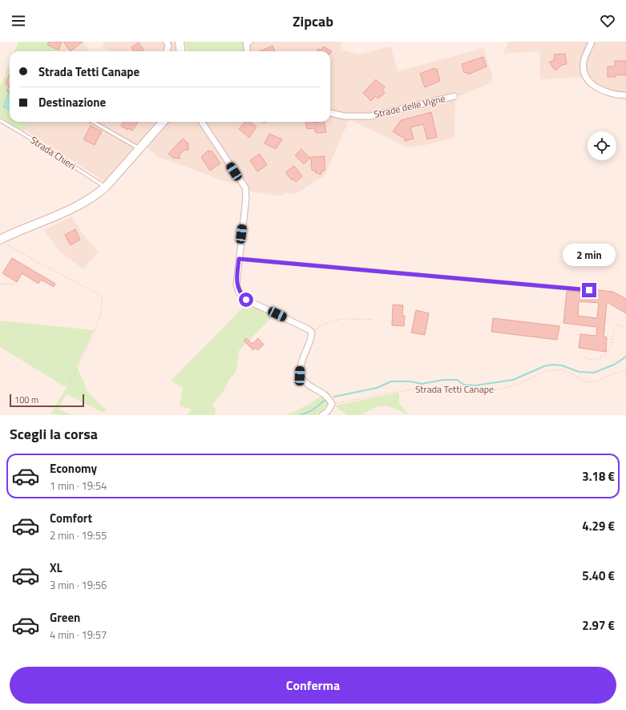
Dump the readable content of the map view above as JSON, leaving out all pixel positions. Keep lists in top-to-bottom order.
{
  "streets": {
    "street": ["Strade delle Vigne"],
    "lane": ["Strada Chieri"],
    "path": ["Strada Tetti Canape"]
  },
  "scale_bar": "100 m",
  "page": {
    "header": "Zipcab",
    "banner": ["Strada Tetti Canape", "Destinazione"],
    "bubble": "2 min",
    "scale": "100 m",
    "heading": "Scegli la corsa",
    "list": [
      {
        "name": "Economy",
        "note": "1 min · 19:54",
        "value": "3.18 €"
      },
      {
        "name": "Comfort",
        "note": "2 min · 19:55",
        "value": "4.29 €"
      },
      {
        "name": "XL",
        "note": "3 min · 19:56",
        "value": "5.40 €"
      },
      {
        "name": "Green",
        "note": "4 min · 19:57",
        "value": "2.97 €"
      }
    ],
    "buttons": "Conferma"
  }
}
